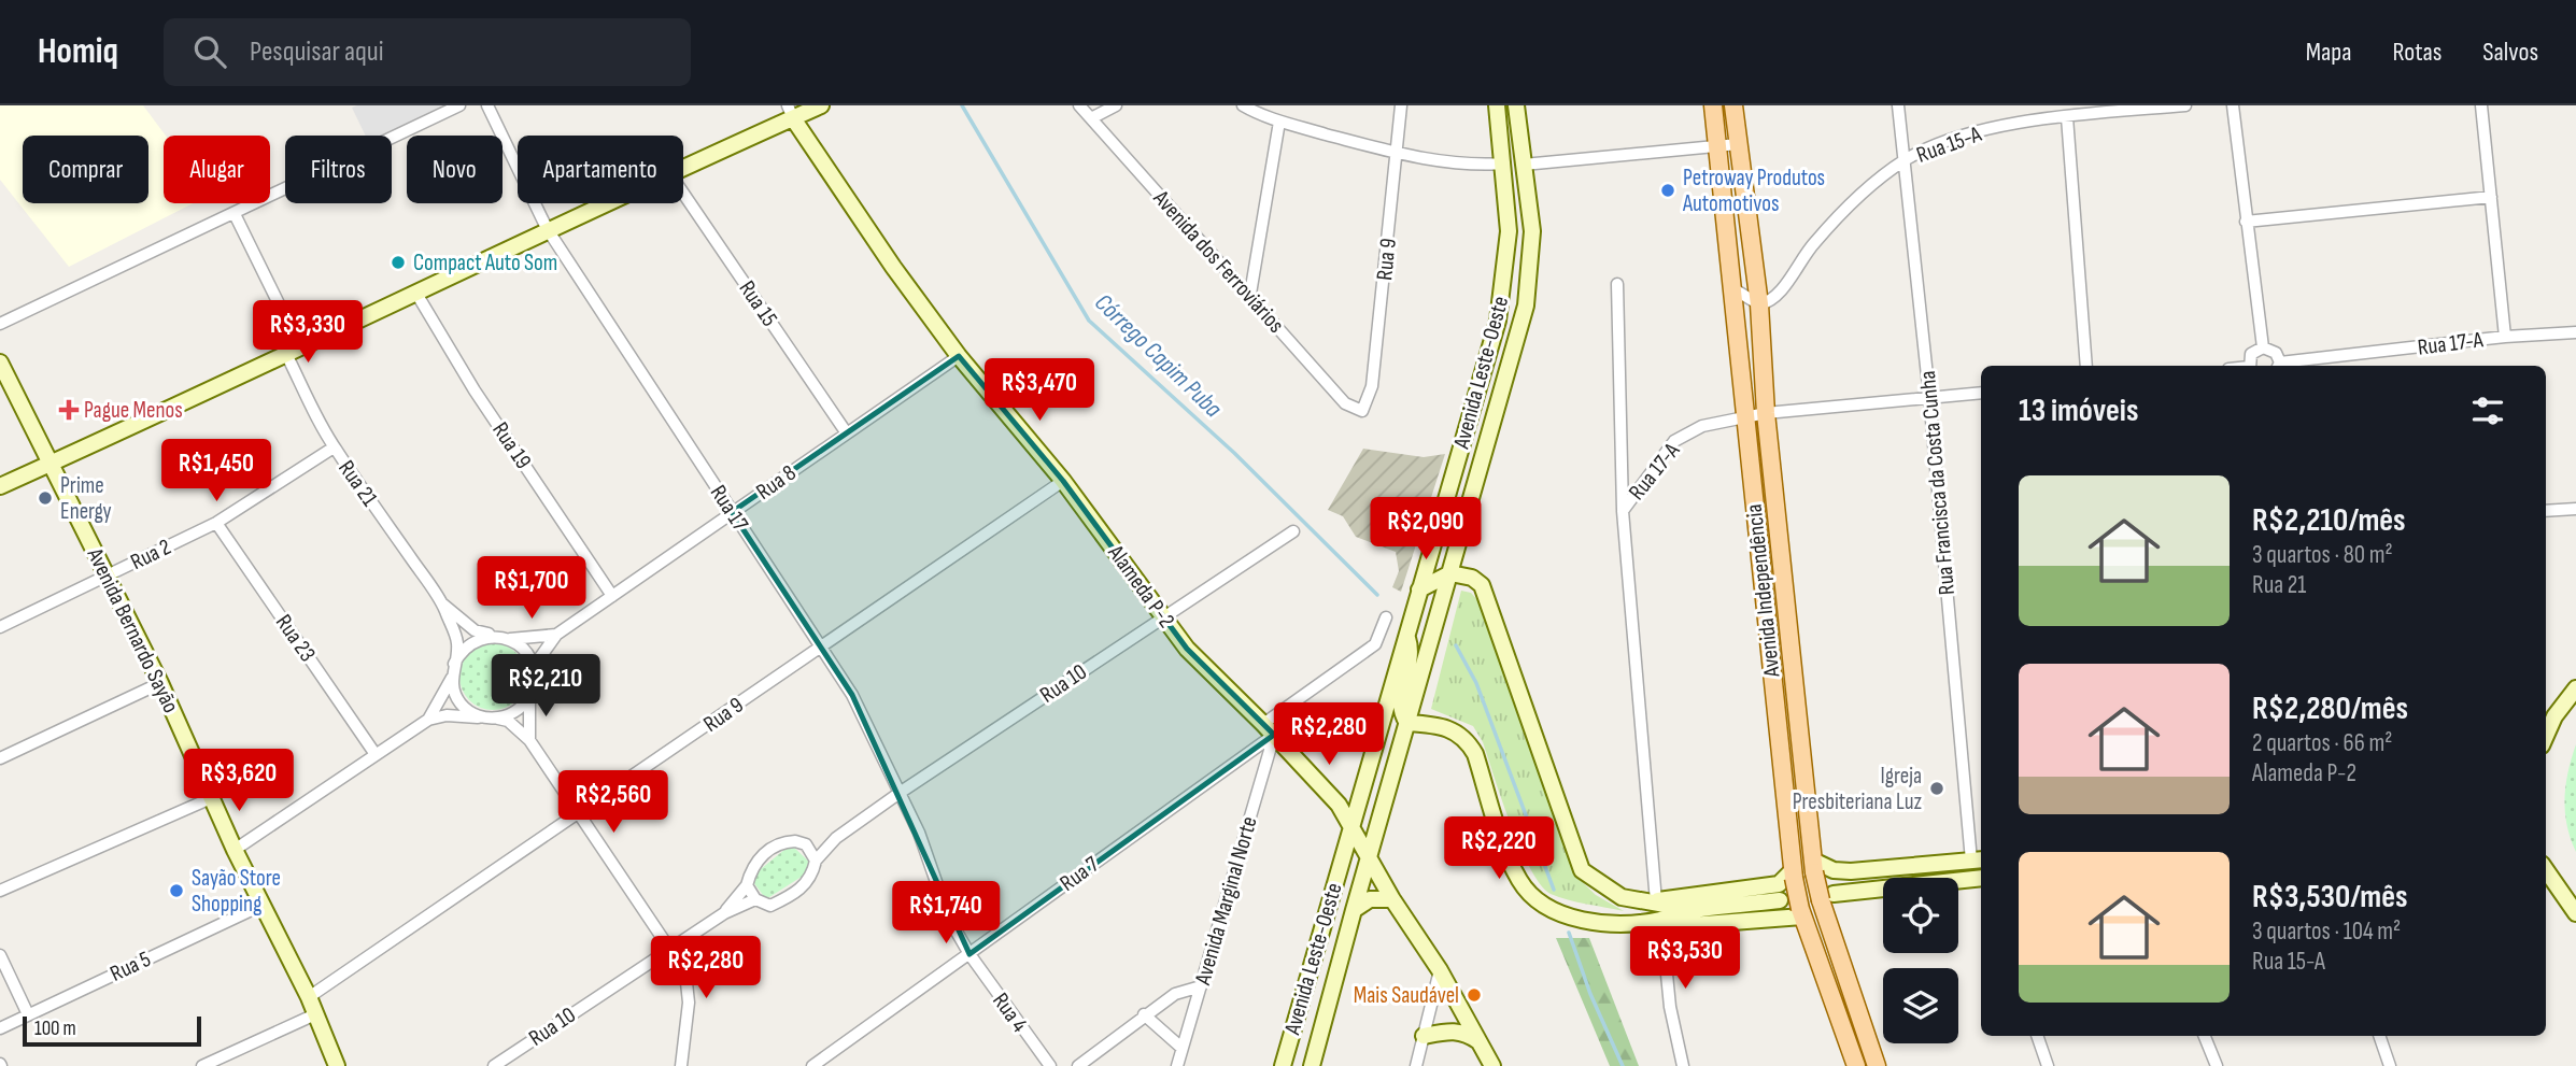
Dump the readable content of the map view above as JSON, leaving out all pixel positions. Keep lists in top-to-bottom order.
{
  "streets": {
    "main road": [
      "Avenida Leste-Oeste",
      "Alameda P-2",
      "Avenida Independência",
      "Avenida Bernardo Sayão"
    ],
    "street": [
      "Rua 15-A",
      "Rua 9",
      "Avenida dos Ferroviários",
      "Rua 15",
      "Rua 17-A",
      "Rua 19",
      "Rua 8",
      "Rua 21",
      "Rua Francisca da Costa Cunha",
      "Rua 17",
      "Rua 2",
      "Rua 23",
      "Rua 10",
      "Rua 7",
      "Avenida Marginal Norte",
      "Rua 5",
      "Rua 4"
    ]
  },
  "crossings": [
    ["Rua 15-A", "Rua Francisca da Costa Cunha"],
    ["Rua 15-A", "Avenida Independência"],
    ["Rua 9", "Avenida dos Ferroviários"],
    ["Rua 9", "Rua 17"],
    ["Rua 9", "Alameda P-2"],
    ["Rua 9", "Avenida Bernardo Sayão"],
    ["Rua 15", "Rua 8"],
    ["Rua 17-A", "Rua Francisca da Costa Cunha"],
    ["Rua 17-A", "Avenida Independência"],
    ["Avenida Leste-Oeste", "Alameda P-2"],
    ["Rua 19", "Rua 8"],
    ["Rua 8", "Rua 21"],
    ["Rua 8", "Rua 17"],
    ["Rua 8", "Alameda P-2"],
    ["Rua 21", "Rua 2"],
    ["Rua 17", "Rua 10"],
    ["Rua 17", "Rua 4"],
    ["Rua 2", "Avenida Bernardo Sayão"],
    ["Rua 2", "Rua 23"],
    ["Alameda P-2", "Rua 10"],
    ["Alameda P-2", "Rua 7"],
    ["Alameda P-2", "Avenida Marginal Norte"],
    ["Avenida Bernardo Sayão", "Rua 5"],
    ["Rua 10", "Rua 4"],
    ["Rua 7", "Avenida Marginal Norte"],
    ["Rua 7", "Rua 4"]
  ],
  "water": ["Córrego Capim Puba"],
  "places": {
    "other": [
      "Petroway Produtos Automotivos",
      "Compact Auto Som",
      "Prime Energy",
      "Igreja Presbiteriana Luz",
      "Sayão Store Shopping",
      "Mais Saudável"
    ],
    "health": ["Pague Menos"]
  },
  "scale_bar": "100 m",
  "page": {
    "header": "Homiq",
    "search": "Pesquisar aqui",
    "nav": ["Mapa", "Rotas", "Salvos"],
    "chip": [
      "Comprar",
      "Alugar",
      "Filtros",
      "Novo",
      "Apartamento"
    ],
    "price": [
      "R$3,330",
      "R$3,470",
      "R$1,450",
      "R$2,090",
      "R$1,700",
      "R$2,210",
      "R$2,280",
      "R$3,620",
      "R$2,560",
      "R$2,220",
      "R$1,740",
      "R$3,530",
      "R$2,280"
    ],
    "heading": "13 imóveis",
    "list": [
      {
        "name": "R$2,210/mês",
        "note": "3 quartos · 80 m² · Rua 21"
      },
      {
        "name": "R$2,280/mês",
        "note": "2 quartos · 66 m² · Alameda P-2"
      },
      {
        "name": "R$3,530/mês",
        "note": "3 quartos · 104 m² · Rua 15-A"
      }
    ],
    "scale": "100 m"
  }
}
